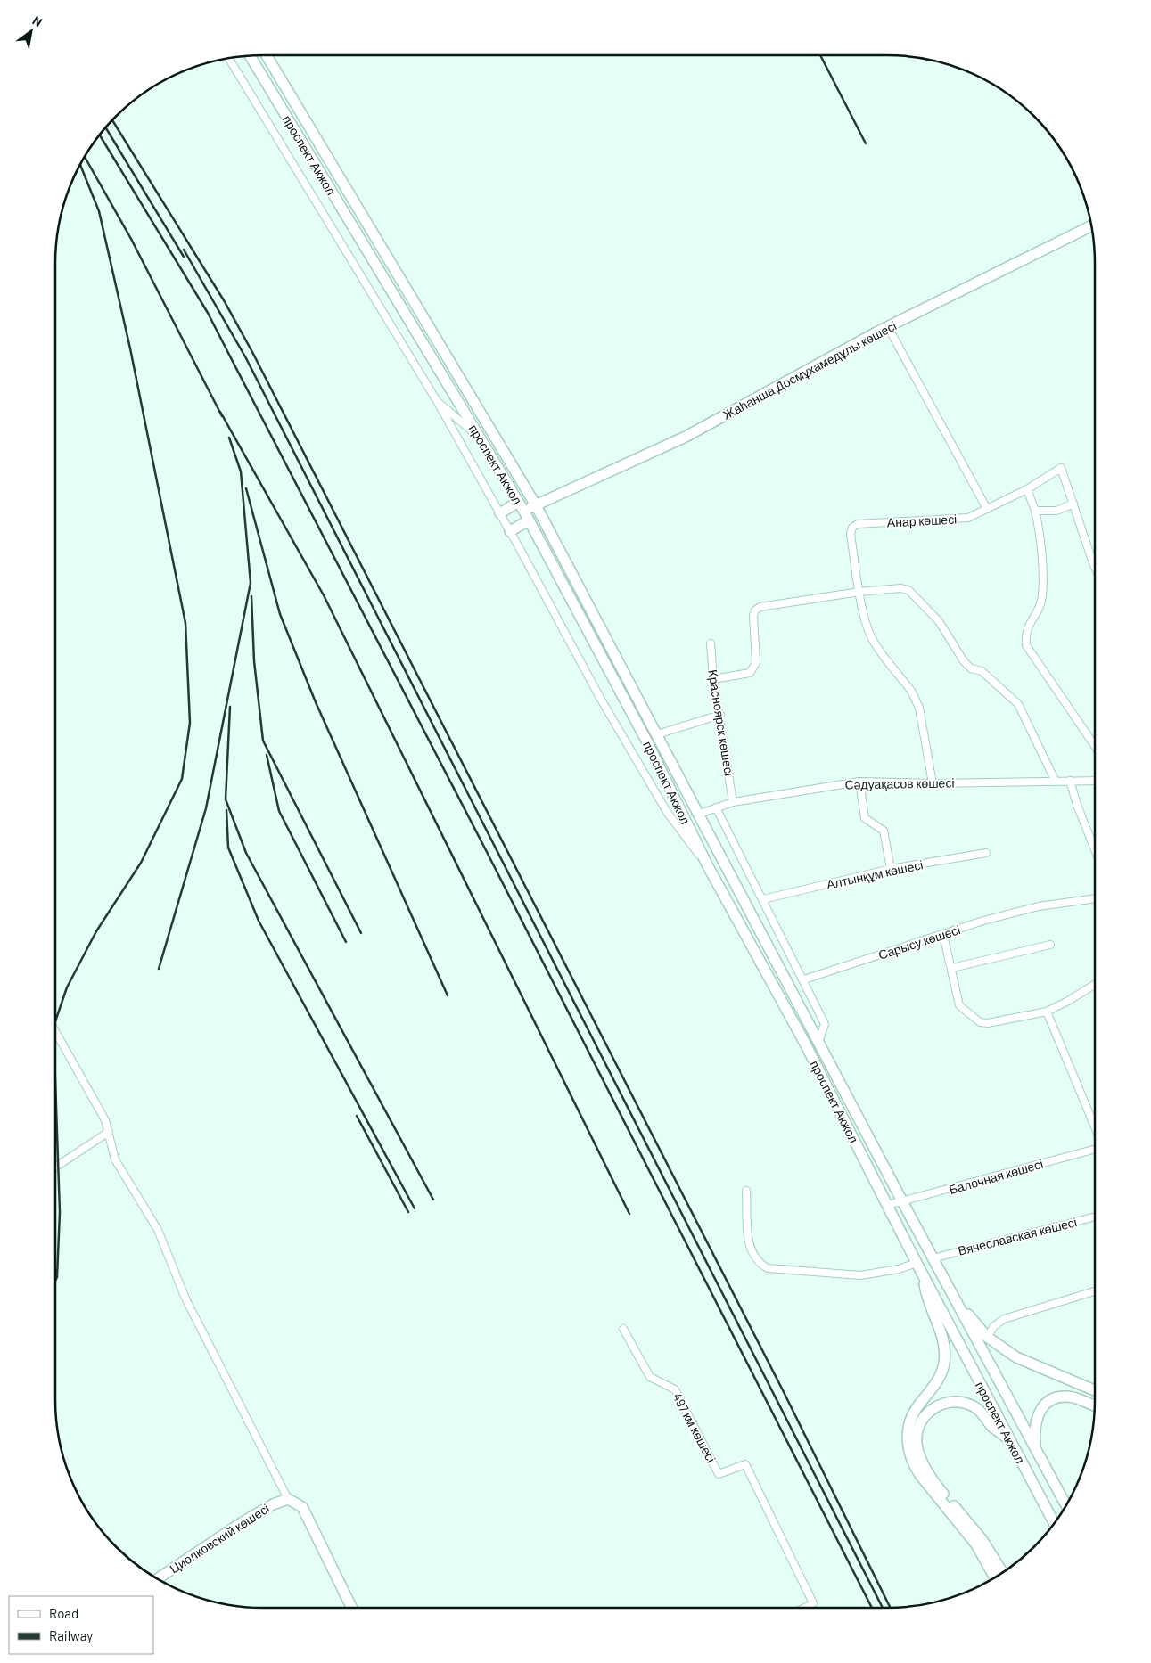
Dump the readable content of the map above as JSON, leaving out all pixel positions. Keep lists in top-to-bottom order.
{
  "streets": {
    "main road": ["проспект Акжол", "Жаһанша Досмұхамедұлы көшесі", "Циолковский көшесі"],
    "street": [
      "Анар көшесі",
      "Красноярск көшесі",
      "Сәдуақасов көшесі",
      "Алтынқұм көшесі",
      "Сарысу көшесі",
      "Балочная көшесі",
      "Вячеславская көшесі",
      "497 км көшесі"
    ]
  },
  "crossings": [
    ["проспект Акжол", "Жаһанша Досмұхамедұлы көшесі"],
    ["проспект Акжол", "Сәдуақасов көшесі"],
    ["проспект Акжол", "Балочная көшесі"],
    ["проспект Акжол", "Вячеславская көшесі"],
    ["Красноярск көшесі", "Сәдуақасов көшесі"]
  ],
  "legend": ["Road", "Railway"],
  "north": "top right"
}
